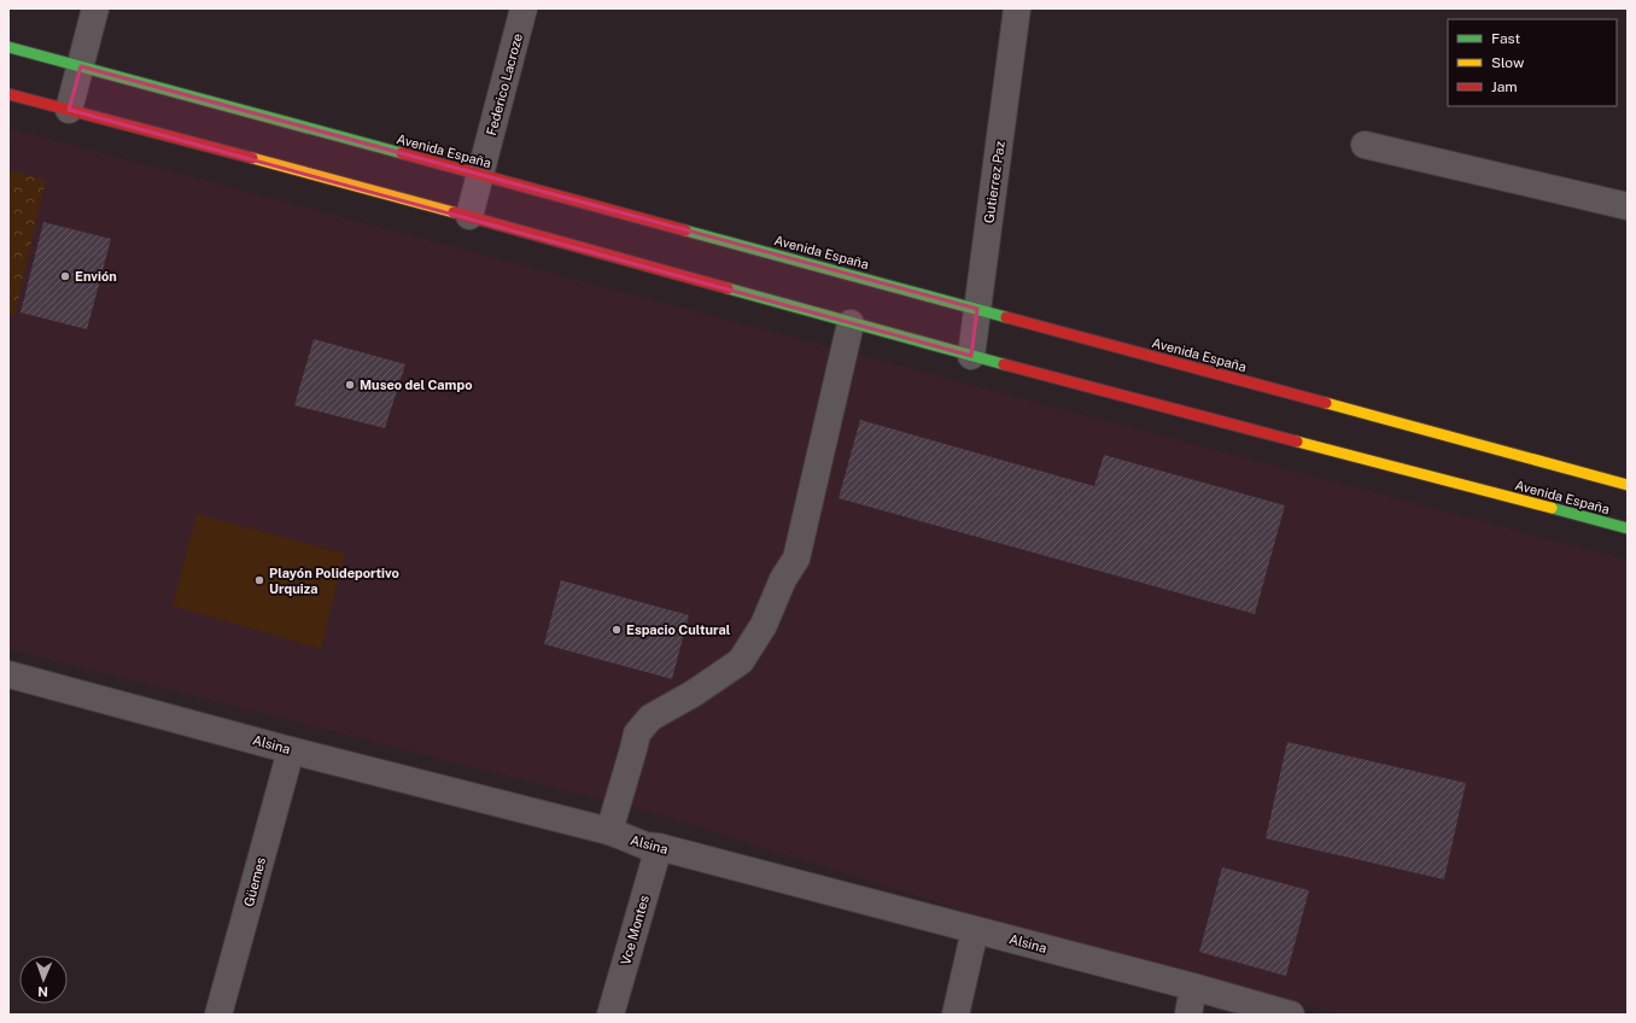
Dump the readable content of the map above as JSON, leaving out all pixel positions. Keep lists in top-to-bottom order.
{
  "streets": {
    "street": [
      "Federico Lacroze",
      "Avenida España",
      "Gutierrez Paz",
      "Alsina",
      "Güemes",
      "Vce Montes"
    ]
  },
  "crossings": [
    ["Federico Lacroze", "Avenida España"],
    ["Avenida España", "Gutierrez Paz"],
    ["Alsina", "Güemes"],
    ["Alsina", "Vce Montes"]
  ],
  "places": [
    "Envión",
    "Museo del Campo",
    "Playón Polideportivo Urquiza",
    "Espacio Cultural"
  ],
  "legend": ["Fast", "Slow", "Jam"],
  "north": "bottom"
}
